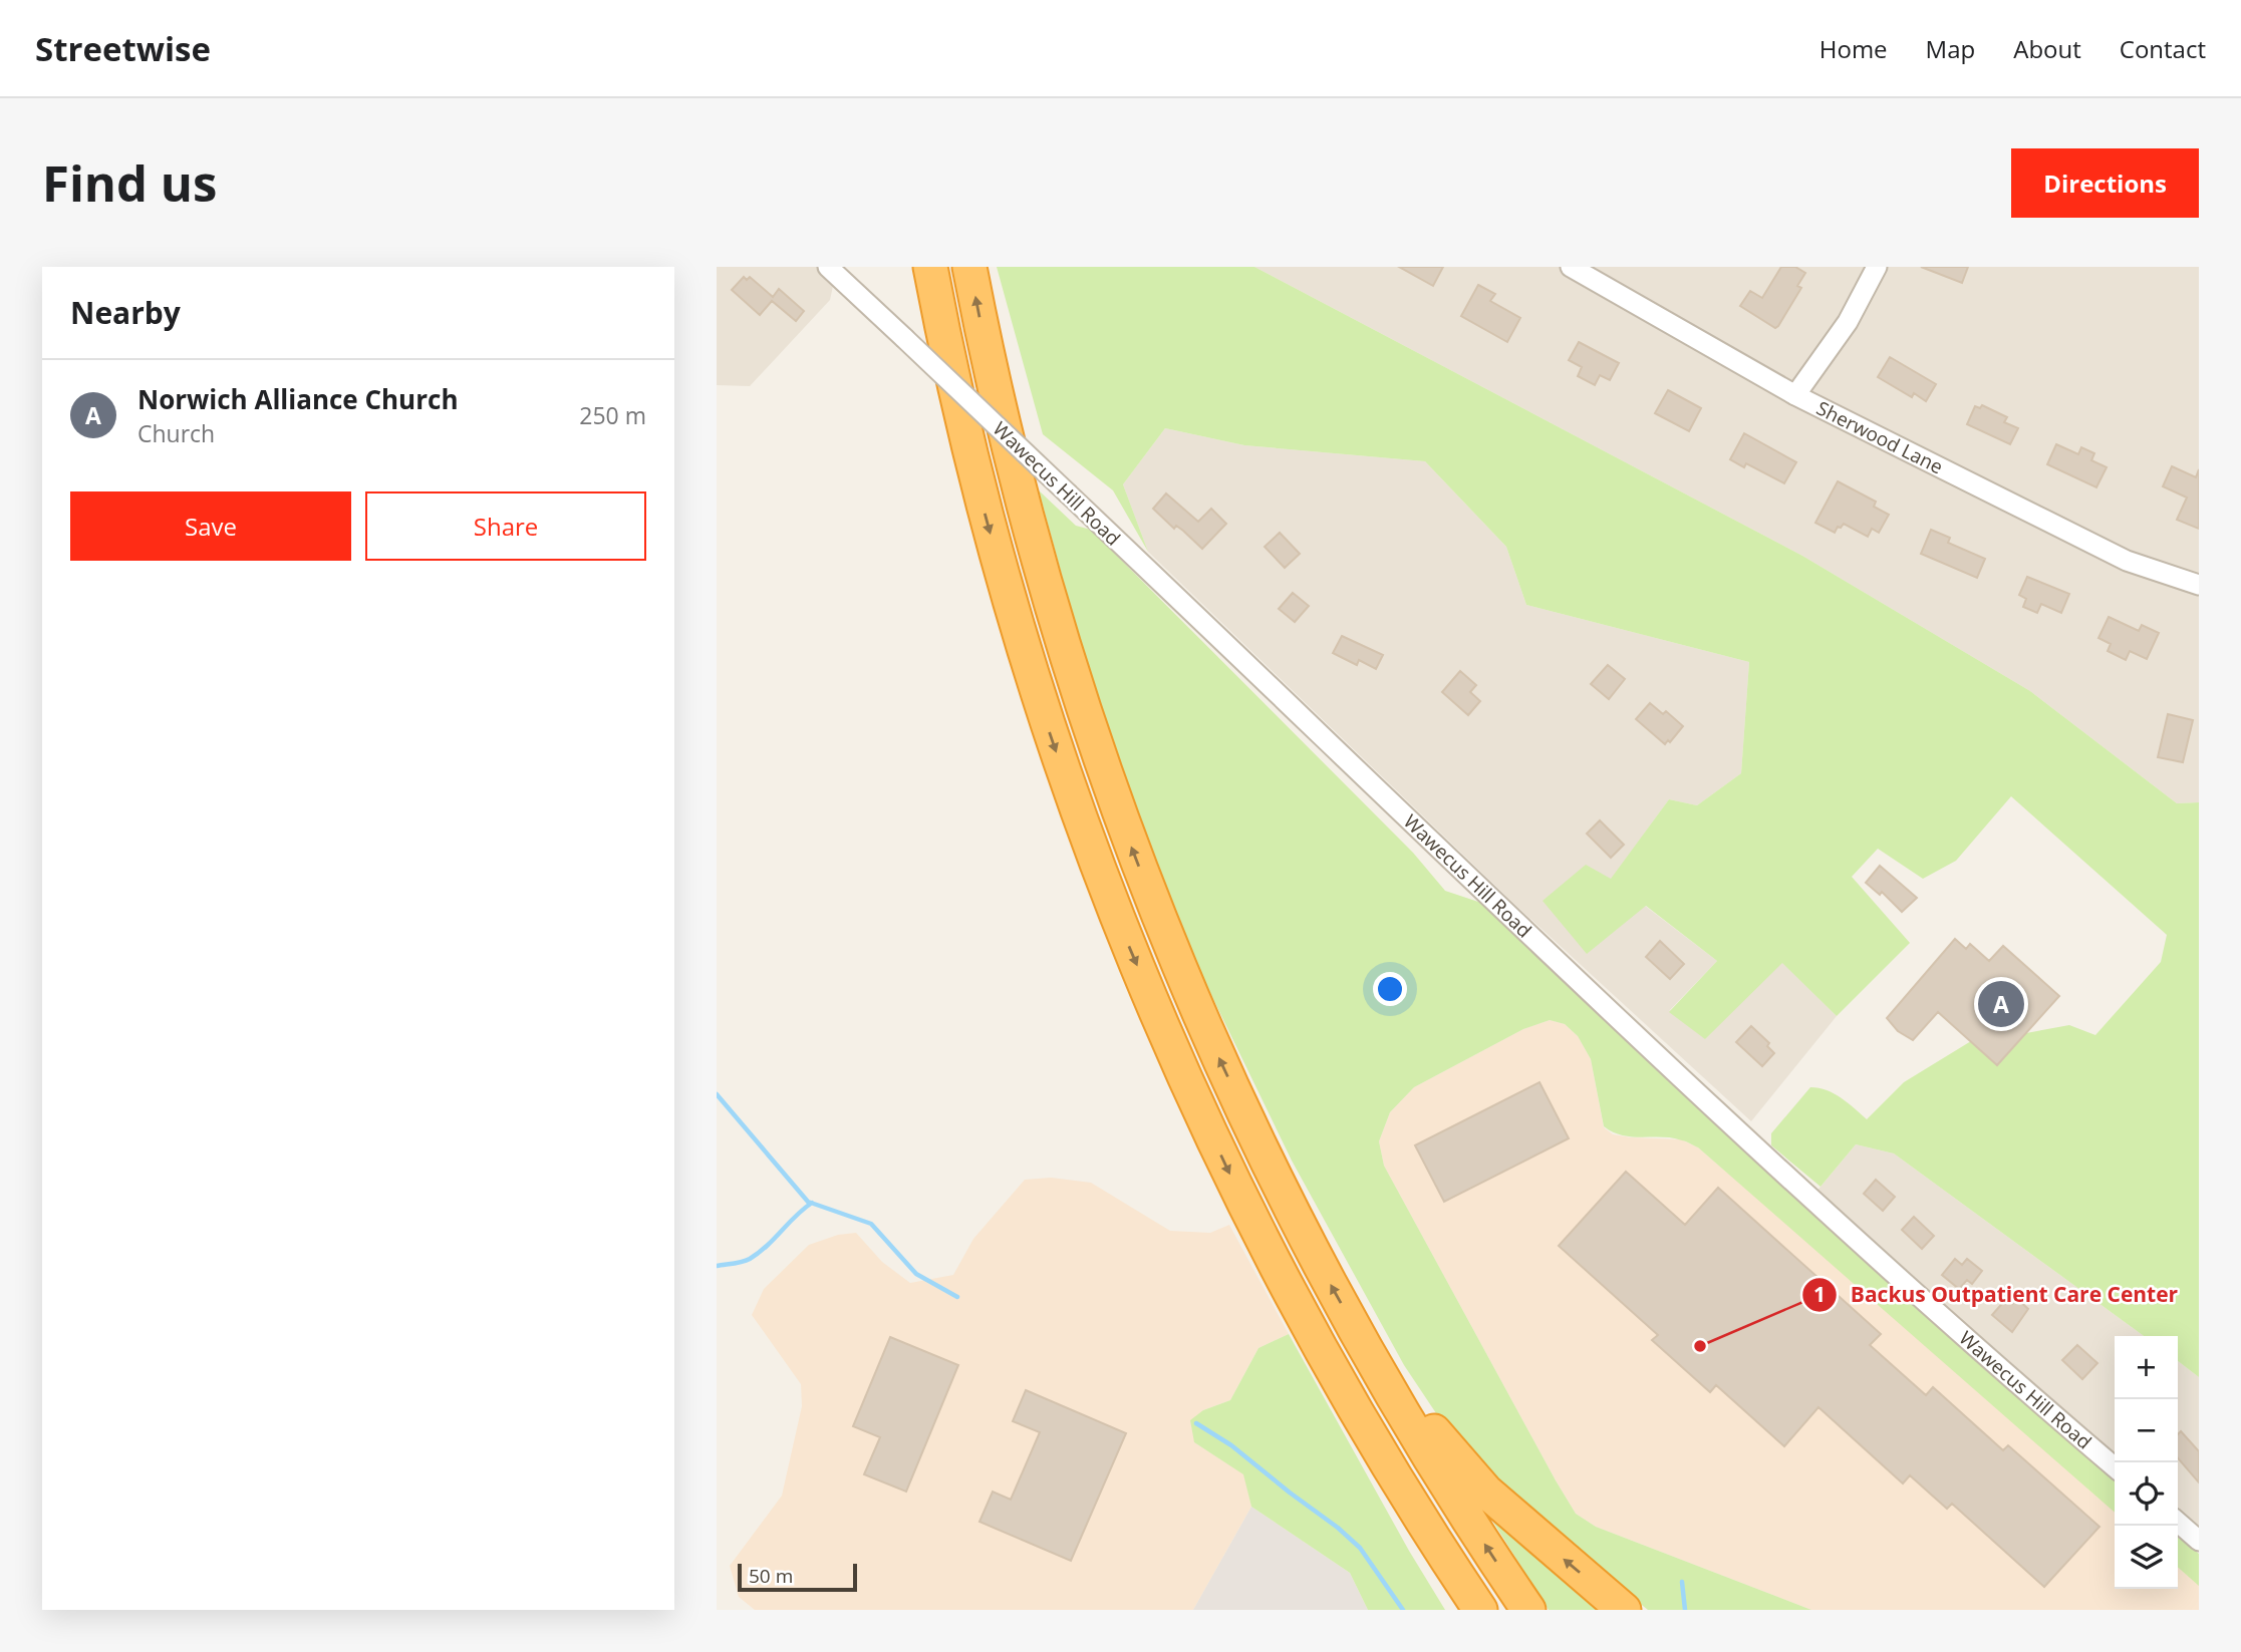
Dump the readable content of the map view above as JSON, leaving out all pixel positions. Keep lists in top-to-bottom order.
{
  "streets": {
    "street": ["Sherwood Lane", "Wawecus Hill Road"]
  },
  "places": ["Backus Outpatient Care Center"],
  "scale_bar": "50 m",
  "page": {
    "header": "Streetwise",
    "nav": [
      "Home",
      "Map",
      "About",
      "Contact"
    ],
    "buttons": [
      "Directions",
      ["Save", "Share"]
    ],
    "title": "Find us",
    "heading": "Nearby",
    "list": [
      {
        "mark": "A",
        "name": "Norwich Alliance Church",
        "note": "Church",
        "value": "250 m"
      }
    ],
    "pins": "A",
    "map_buttons": ["+", "−"],
    "scale": "50 m"
  }
}
